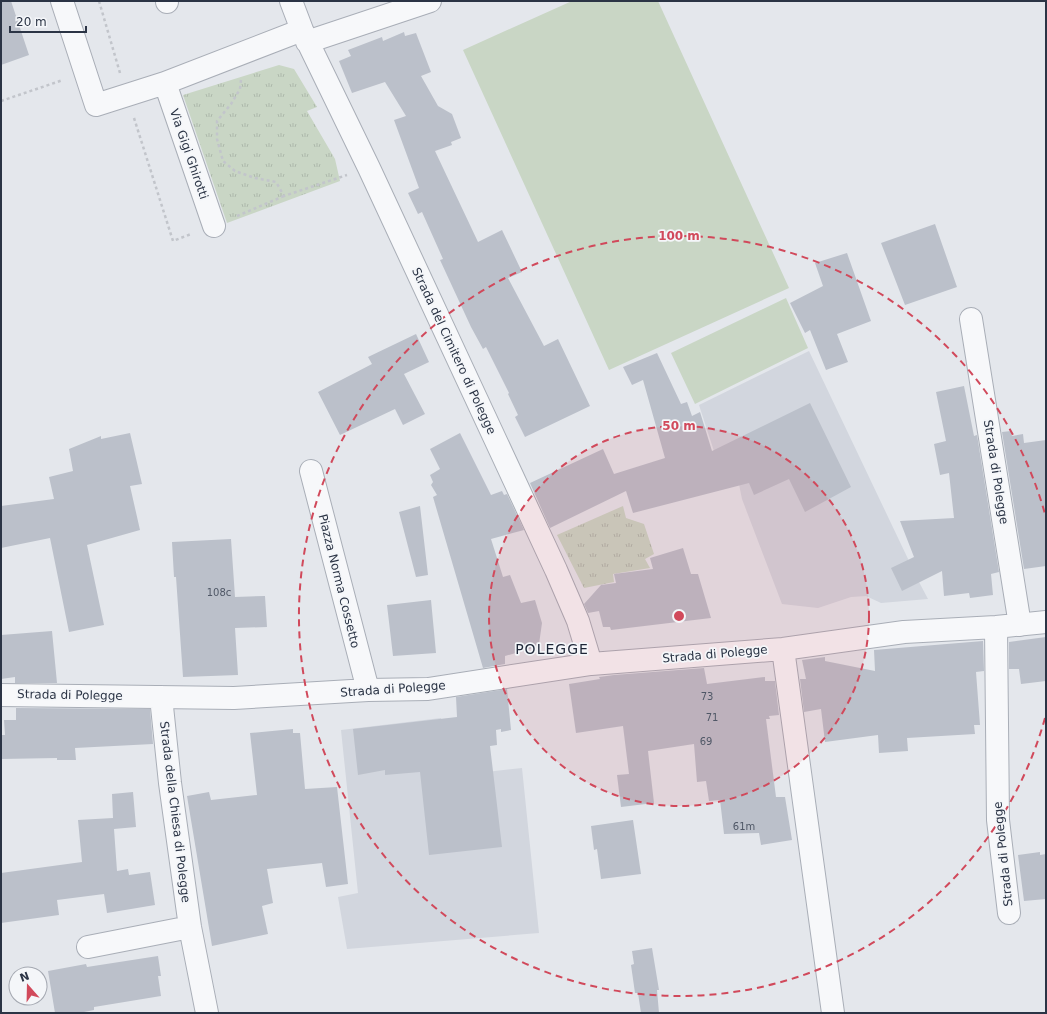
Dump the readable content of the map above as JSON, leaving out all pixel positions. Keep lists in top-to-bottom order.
{
  "streets": {
    "street": [
      "Via Gigi Ghirotti",
      "Strada del Cimitero di Polegge",
      "Strada di Polegge",
      "Piazza Norma Cossetto",
      "Strada della Chiesa di Polegge"
    ]
  },
  "crossings": [
    ["Strada del Cimitero di Polegge", "Strada di Polegge"],
    ["Strada di Polegge", "Piazza Norma Cossetto"],
    ["Strada di Polegge", "Strada della Chiesa di Polegge"]
  ],
  "districts": ["POLEGGE"],
  "house_numbers": [
    "108c",
    "73",
    "71",
    "69",
    "61m"
  ],
  "scale_bar": "20 m",
  "north": "top",
  "rings": ["100 m", "50 m"]
}
